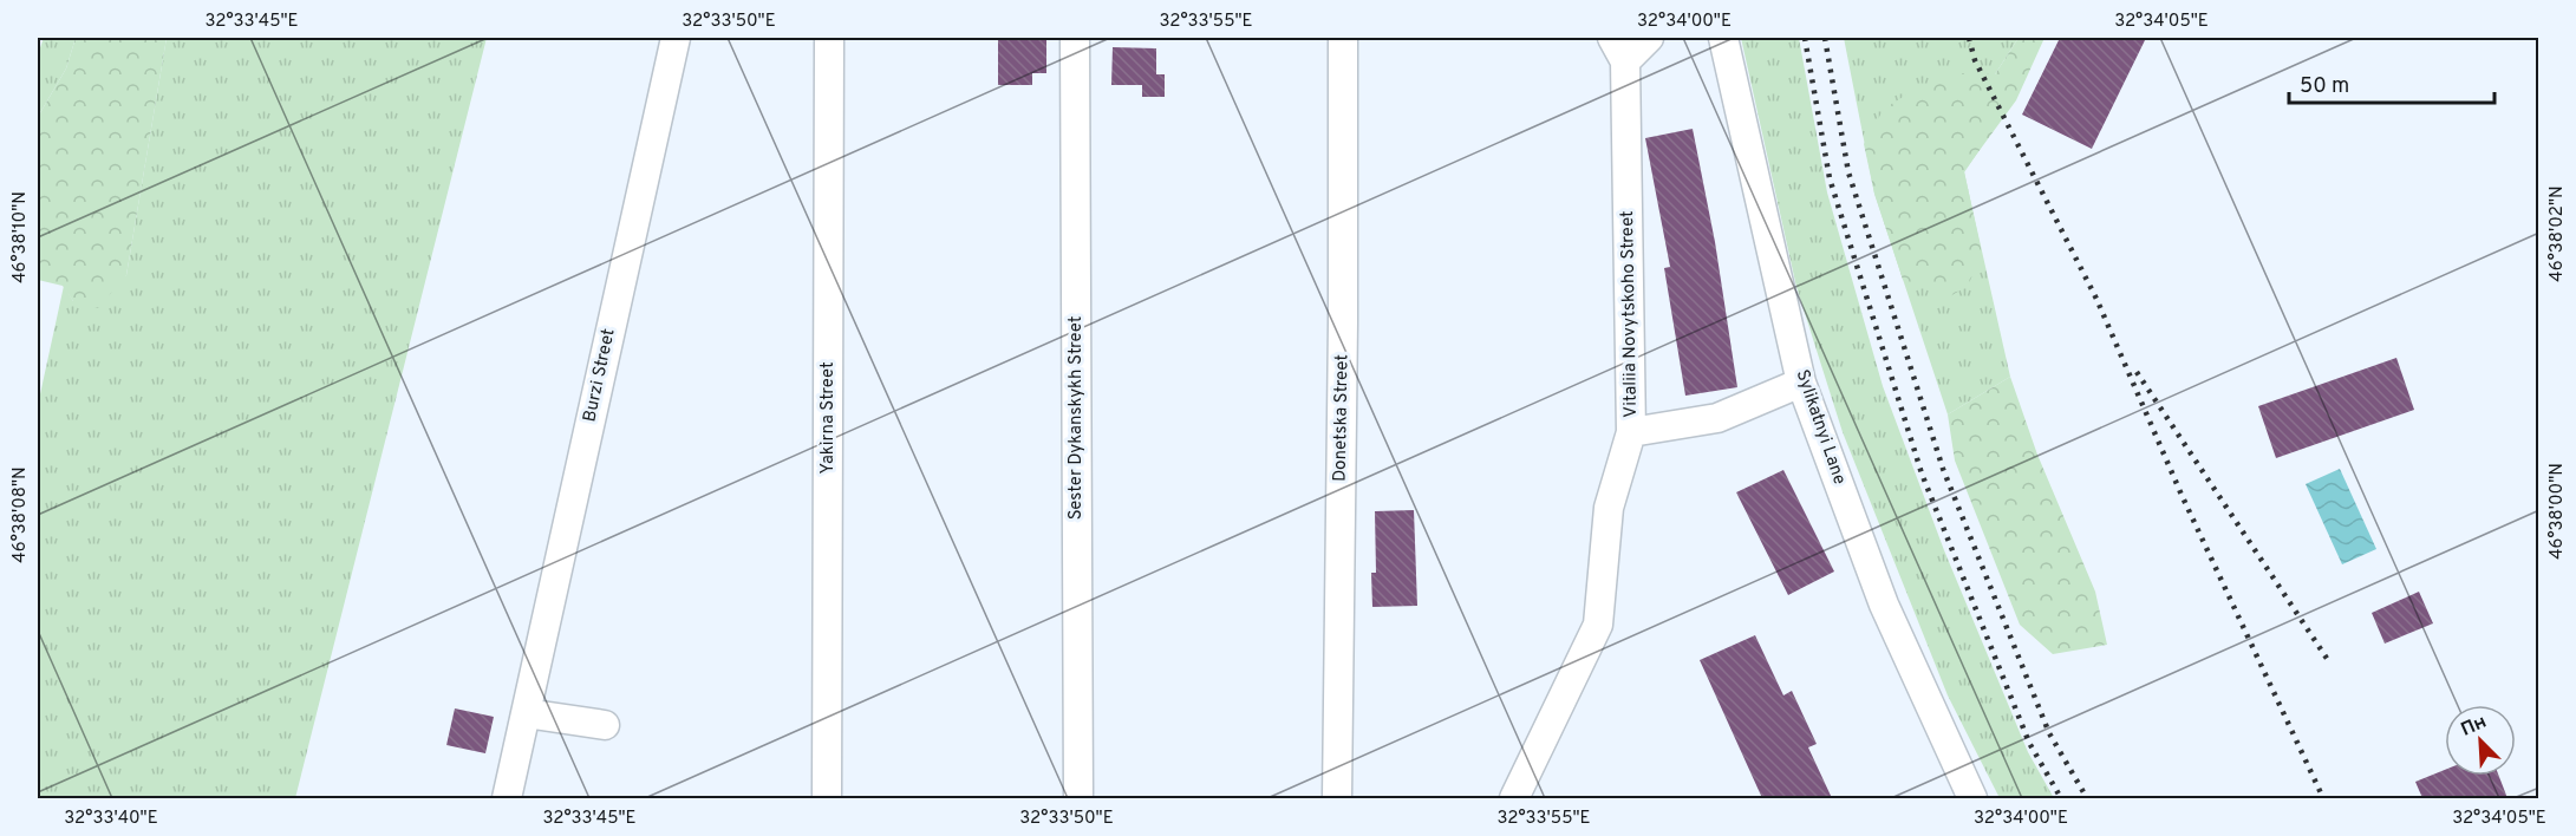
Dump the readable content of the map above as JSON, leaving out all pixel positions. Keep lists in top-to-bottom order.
{
  "streets": {
    "street": [
      "Vitaliia Novytskoho Street",
      "Burzi Street",
      "Yakirna Street",
      "Sester Dykanskykh Street",
      "Donetska Street",
      "Sylikatnyi Lane"
    ]
  },
  "scale_bar": "50 m",
  "north": "top left",
  "coordinates": [
    "32°33'45\"E",
    "32°33'50\"E",
    "32°33'55\"E",
    "32°34'00\"E",
    "32°34'05\"E",
    "46°38'02\"N",
    "46°38'10\"N",
    "46°38'00\"N",
    "46°38'08\"N",
    "32°33'40\"E"
  ]
}
